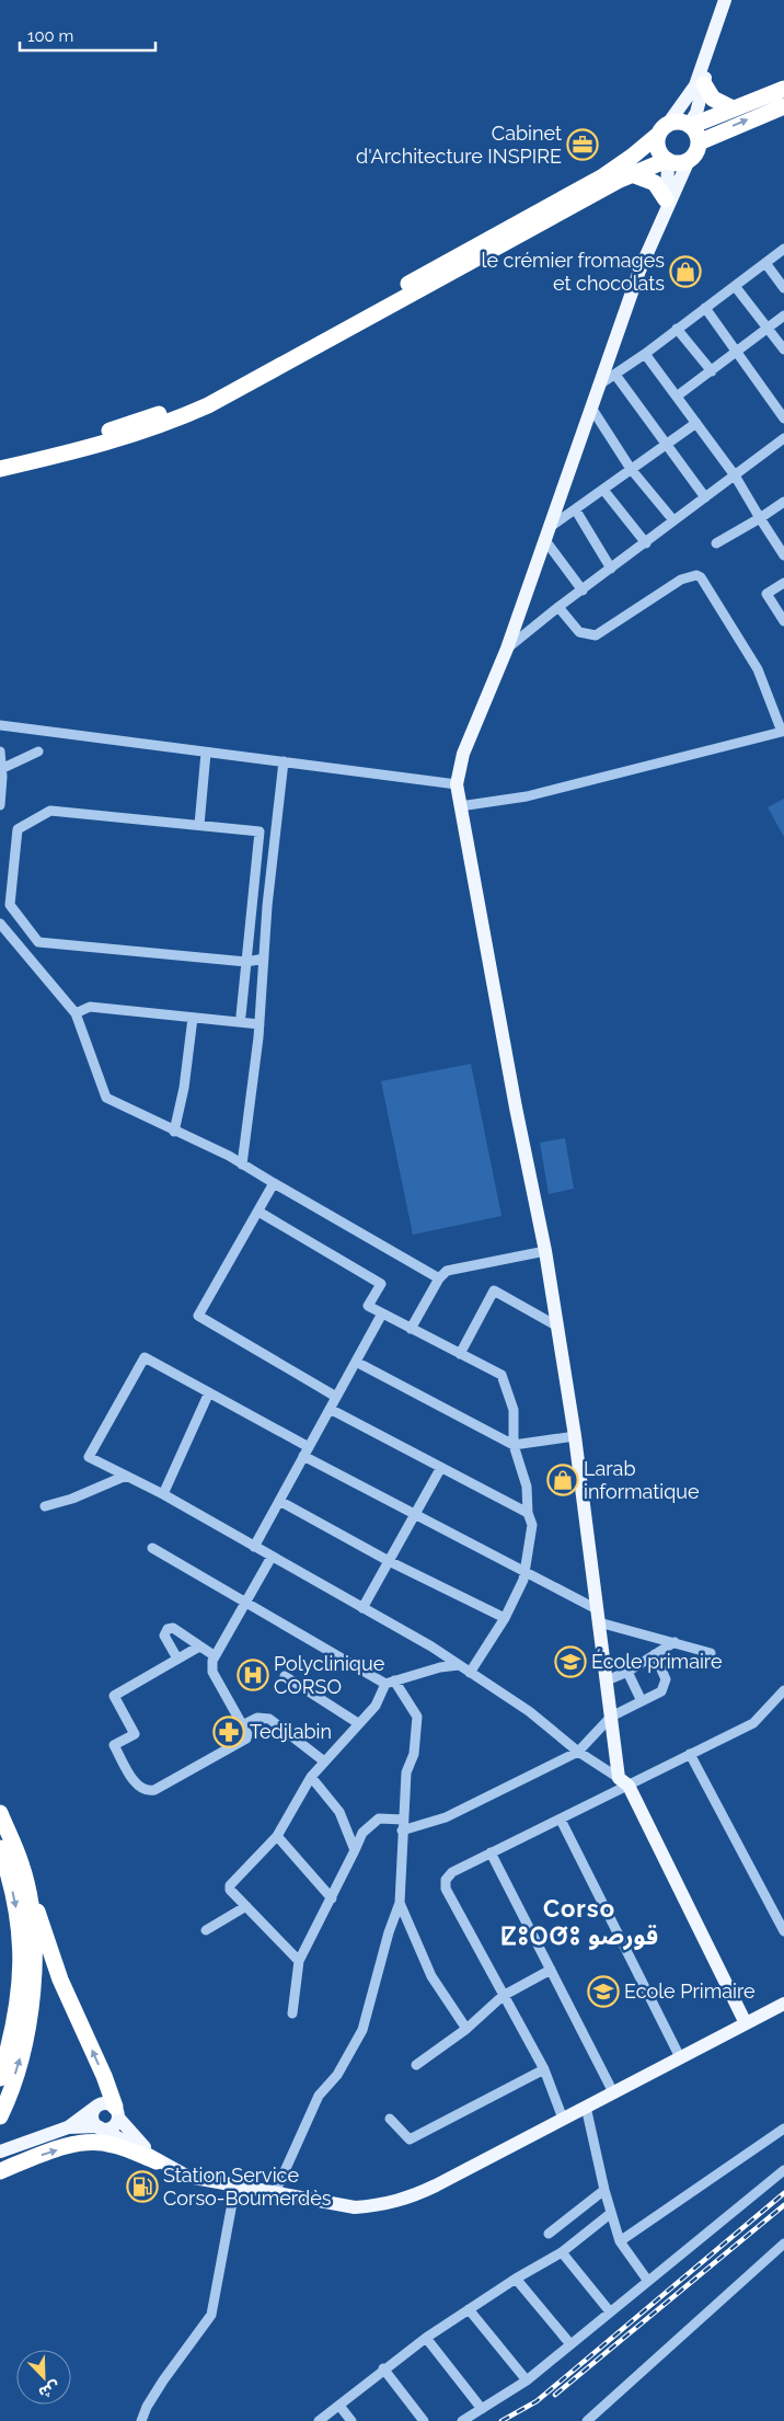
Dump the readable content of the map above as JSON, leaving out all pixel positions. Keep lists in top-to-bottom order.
{
  "districts": ["Corso ⵇⵓⵔⵚⵓ قورصو"],
  "places": {
    "office": ["Cabinet d'Architecture INSPIRE"],
    "shop": ["le crémier fromages et chocolats", "Larab informatique"],
    "school or university": ["École primaire", "Ecole Primaire"],
    "hospital": ["Polyclinique CORSO"],
    "pharmacy": ["Tedjlabin"],
    "fuel station": ["Station Service Corso-Boumerdès"]
  },
  "scale_bar": "100 m",
  "north": "bottom right"
}
